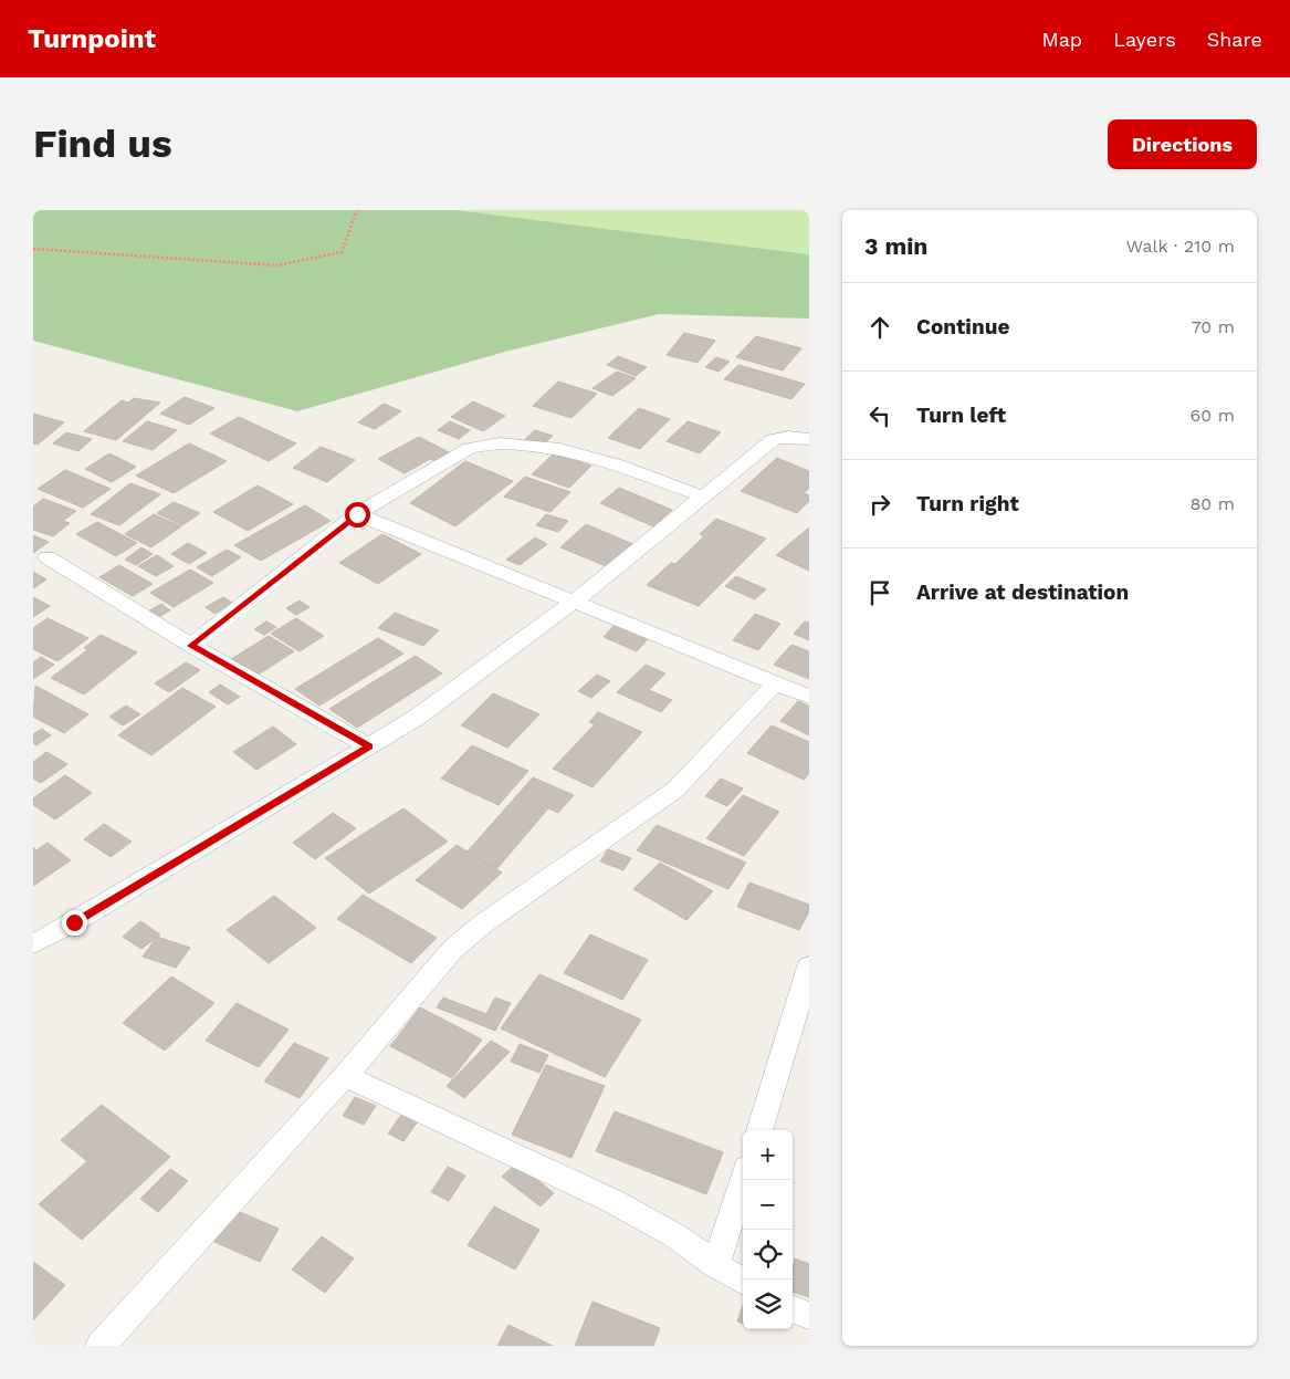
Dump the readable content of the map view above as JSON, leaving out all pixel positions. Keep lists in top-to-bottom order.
{
  "page": {
    "header": "Turnpoint",
    "nav": ["Map", "Layers", "Share"],
    "buttons": "Directions",
    "title": "Find us",
    "heading": ["3 min", "Walk · 210 m"],
    "list": [
      ["Continue", "70 m"],
      ["Turn left", "60 m"],
      ["Turn right", "80 m"],
      "Arrive at destination"
    ],
    "map_buttons": ["+", "−"]
  }
}
